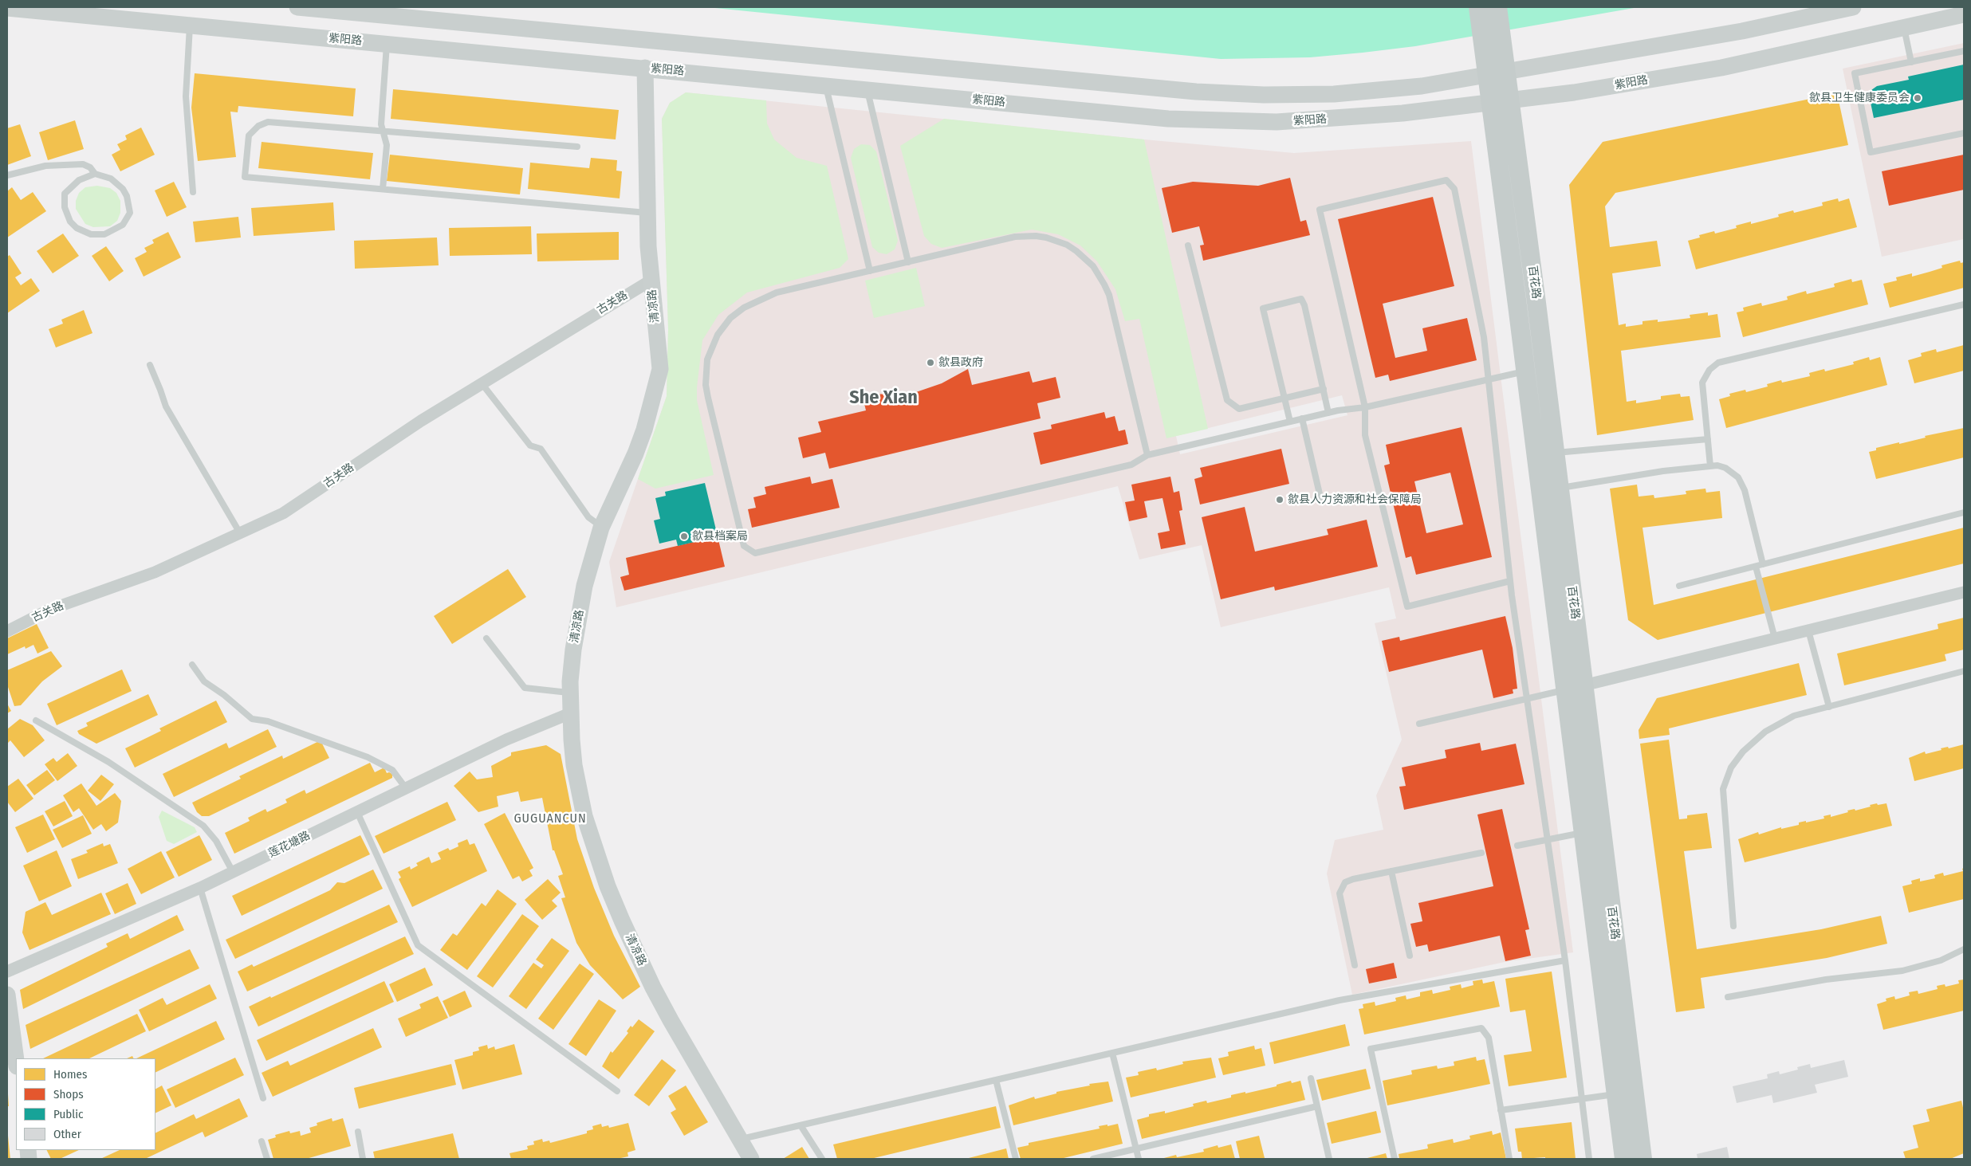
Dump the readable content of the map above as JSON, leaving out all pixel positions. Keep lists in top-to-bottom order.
{
  "streets": {
    "main road": ["紫阳路", "百花路", "清凉路"],
    "street": ["古关路", "莲花塘路"]
  },
  "crossings": [
    ["紫阳路", "百花路"],
    ["紫阳路", "清凉路"],
    ["古关路", "清凉路"],
    ["清凉路", "莲花塘路"]
  ],
  "districts": ["She Xian", "GUGUANCUN"],
  "places": [
    "歙县卫生健康委员会",
    "歙县政府",
    "歙县人力资源和社会保障局",
    "歙县档案局"
  ],
  "legend": [
    "Homes",
    "Shops",
    "Public",
    "Other"
  ]
}
